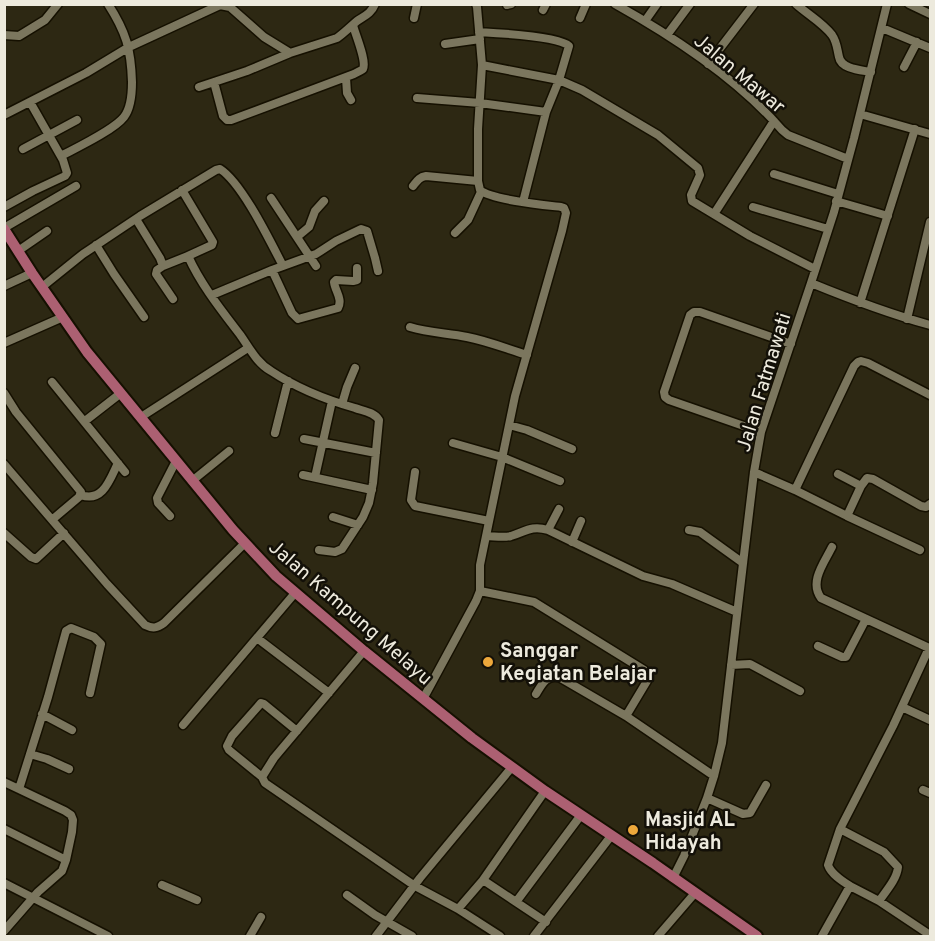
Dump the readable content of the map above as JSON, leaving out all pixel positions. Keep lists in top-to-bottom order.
{
  "streets": {
    "main road": ["Jalan Kampung Melayu"],
    "street": ["Jalan Mawar", "Jalan Fatmawati"]
  },
  "crossings": [
    ["Jalan Mawar", "Jalan Fatmawati"],
    ["Jalan Fatmawati", "Jalan Kampung Melayu"]
  ],
  "places": ["Sanggar Kegiatan Belajar", "Masjid AL Hidayah"]
}
